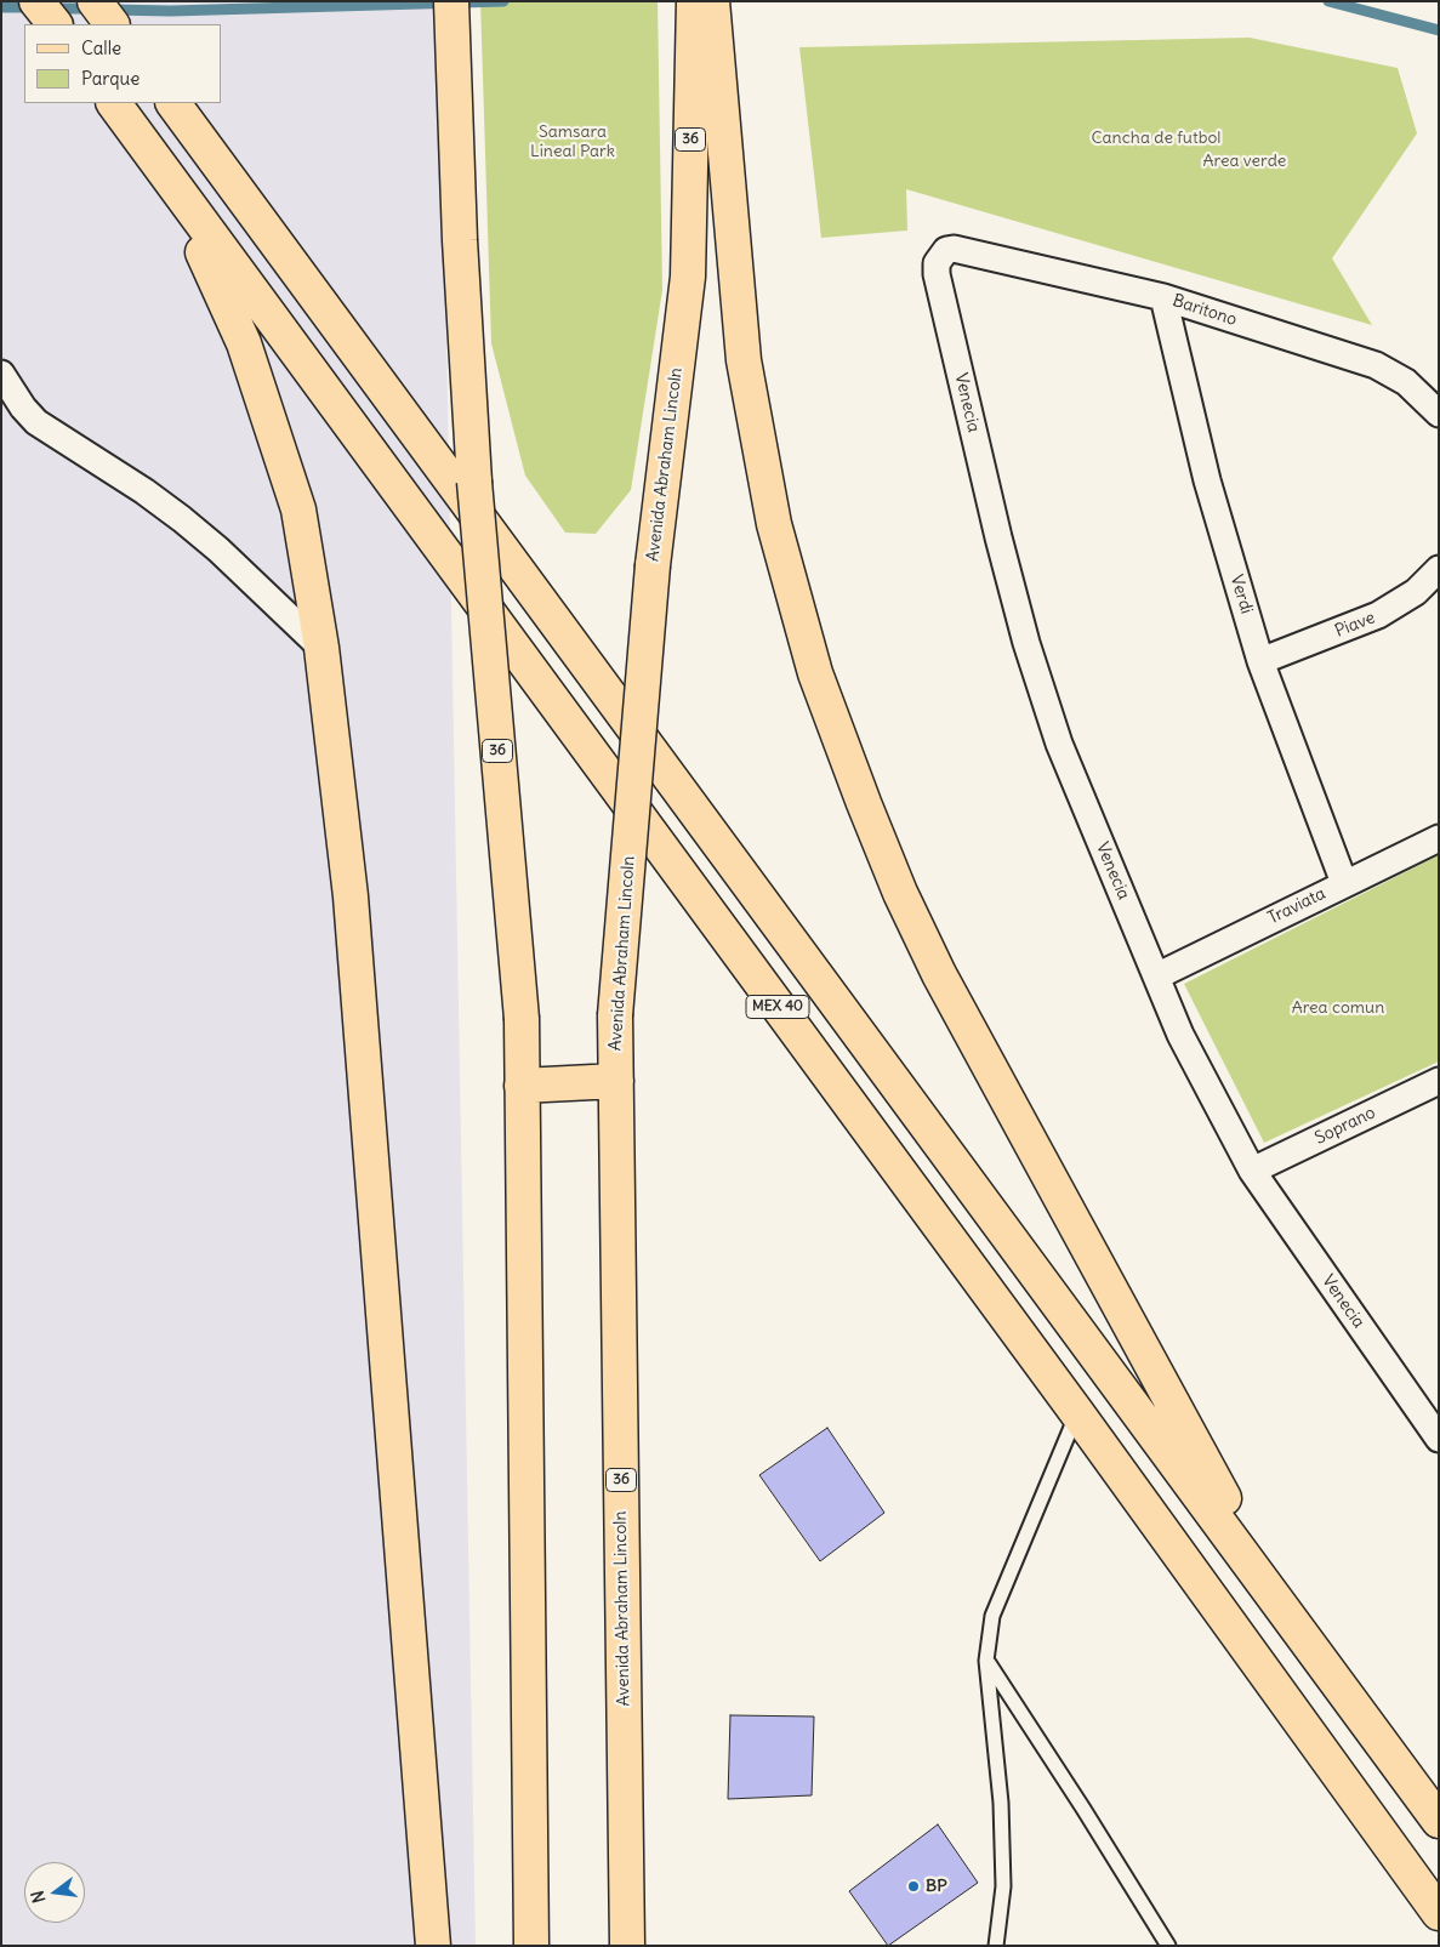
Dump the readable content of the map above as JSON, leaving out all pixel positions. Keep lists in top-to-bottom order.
{
  "streets": {
    "main road": ["36", "Avenida Abraham Lincoln", "MEX 40"],
    "street": [
      "Baritono",
      "Venecia",
      "Verdi",
      "Piave",
      "Traviata",
      "Soprano"
    ]
  },
  "crossings": [
    ["Baritono", "Venecia"],
    ["Baritono", "Verdi"],
    ["Venecia", "Traviata"],
    ["Venecia", "Soprano"],
    ["Verdi", "Piave"],
    ["Verdi", "Traviata"]
  ],
  "parks": [
    "Samsara Lineal Park",
    "Cancha de futbol",
    "Area verde",
    "Area comun"
  ],
  "places": ["BP"],
  "legend": ["Calle", "Parque"],
  "north": "left"
}
